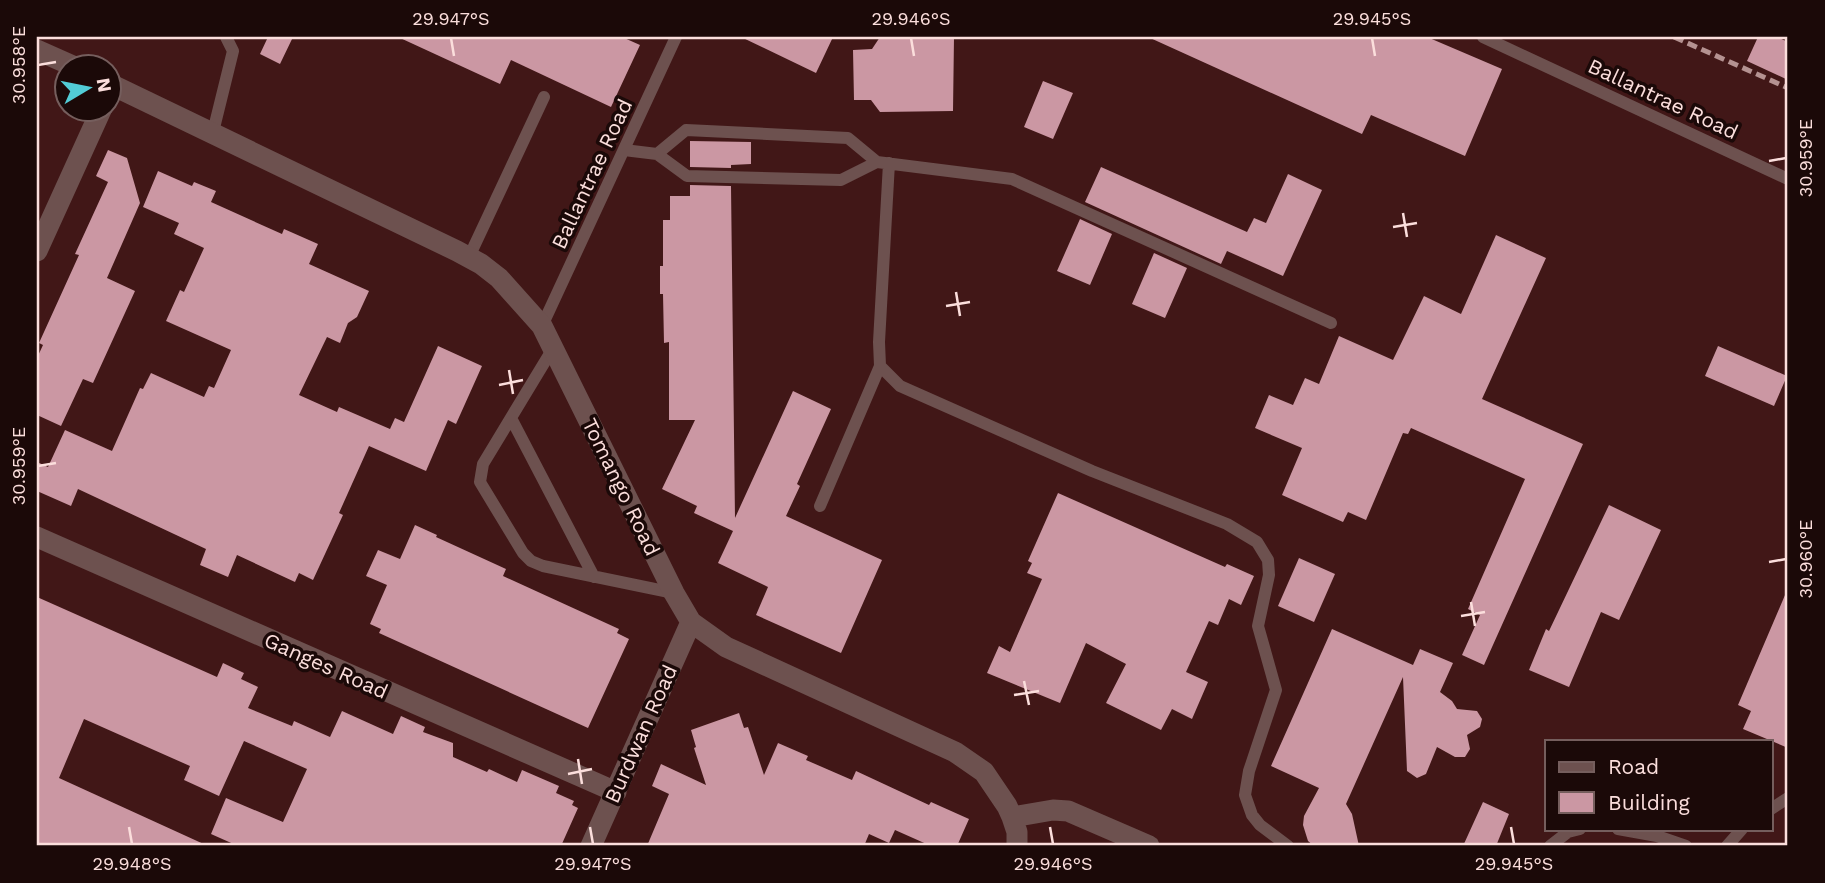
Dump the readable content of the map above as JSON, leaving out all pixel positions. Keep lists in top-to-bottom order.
{
  "streets": {
    "street": ["Tomango Road", "Ganges Road", "Burdwan Road"],
    "lane": ["Ballantrae Road"]
  },
  "crossings": [
    ["Ballantrae Road", "Tomango Road"],
    ["Tomango Road", "Burdwan Road"],
    ["Ganges Road", "Burdwan Road"]
  ],
  "legend": ["Road", "Building"],
  "north": "right",
  "coordinates": [
    "29.947°S",
    "29.946°S",
    "29.945°S",
    "30.958°E",
    "30.959°E",
    "30.960°E",
    "29.948°S"
  ]
}
